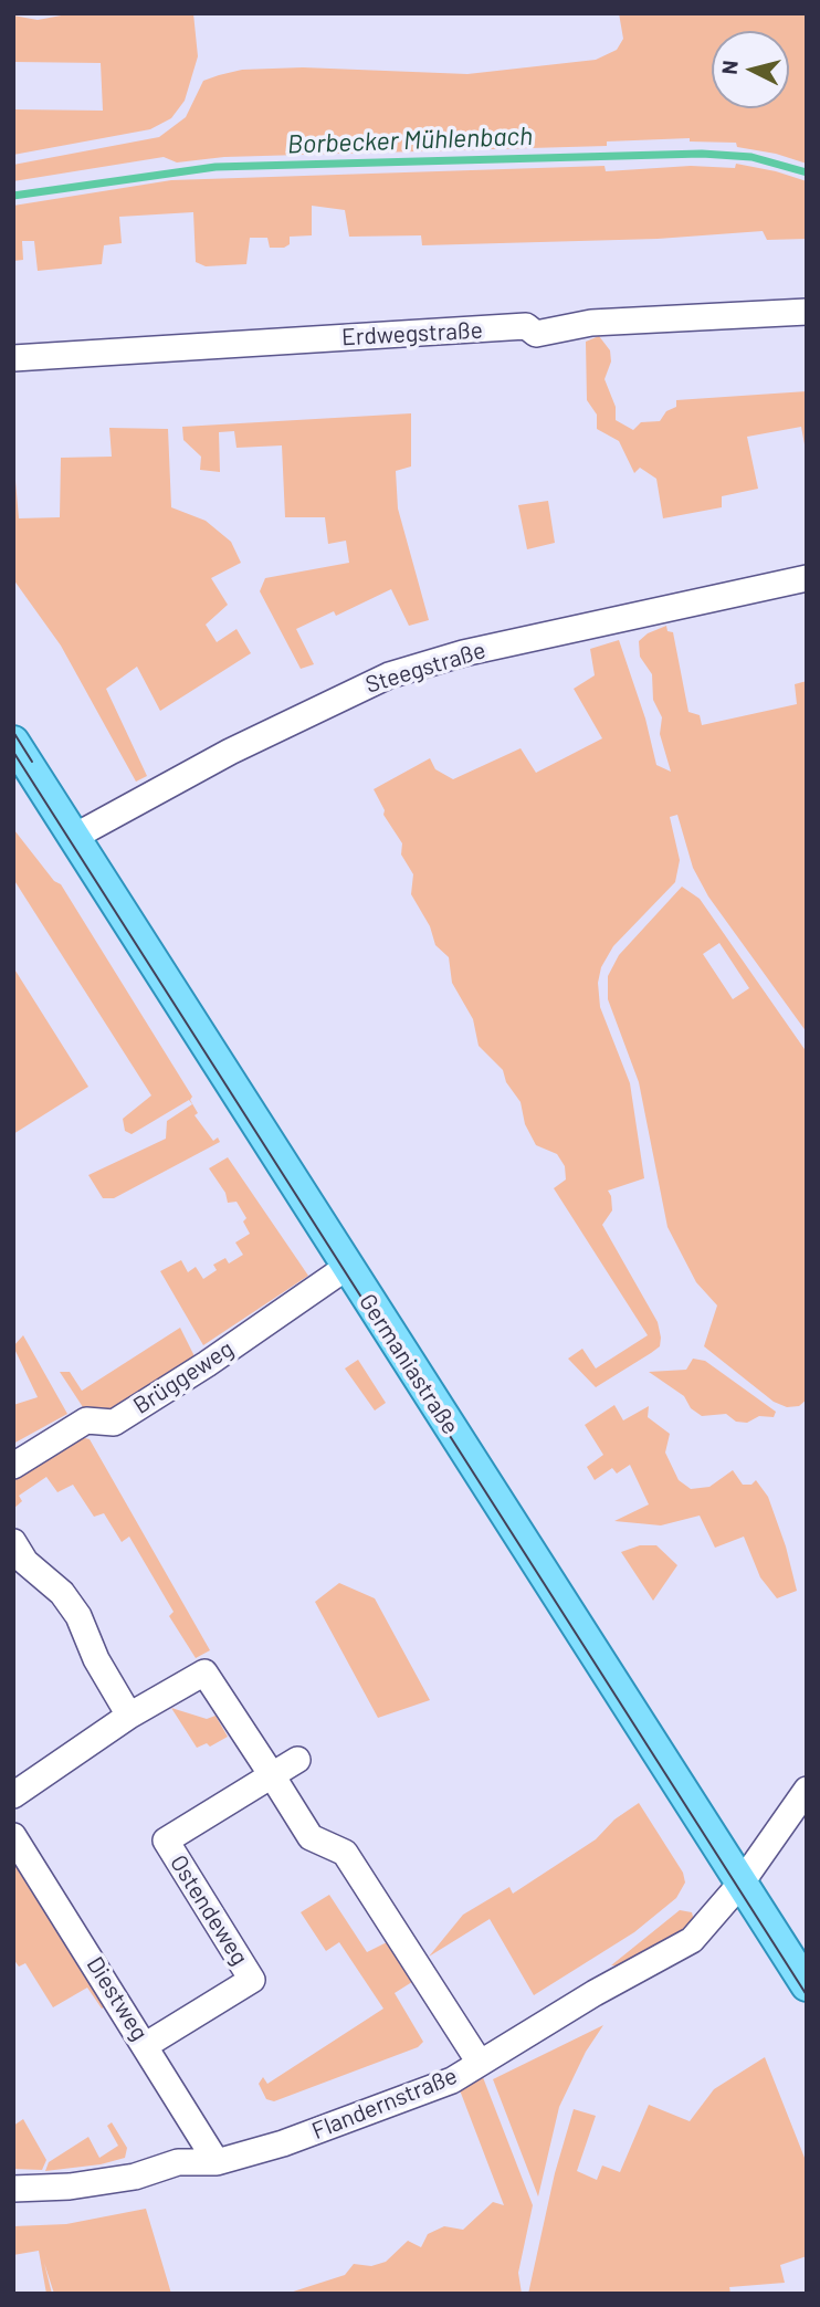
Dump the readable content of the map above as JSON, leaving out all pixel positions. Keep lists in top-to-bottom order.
{
  "streets": {
    "main road": ["Germaniastraße"],
    "street": [
      "Erdwegstraße",
      "Steegstraße",
      "Brüggeweg",
      "Ostendeweg",
      "Diestweg",
      "Flandernstraße"
    ]
  },
  "crossings": [
    ["Steegstraße", "Germaniastraße"],
    ["Germaniastraße", "Brüggeweg"],
    ["Germaniastraße", "Flandernstraße"],
    ["Ostendeweg", "Diestweg"],
    ["Diestweg", "Flandernstraße"]
  ],
  "water": ["Borbecker Mühlenbach"],
  "north": "left"
}
